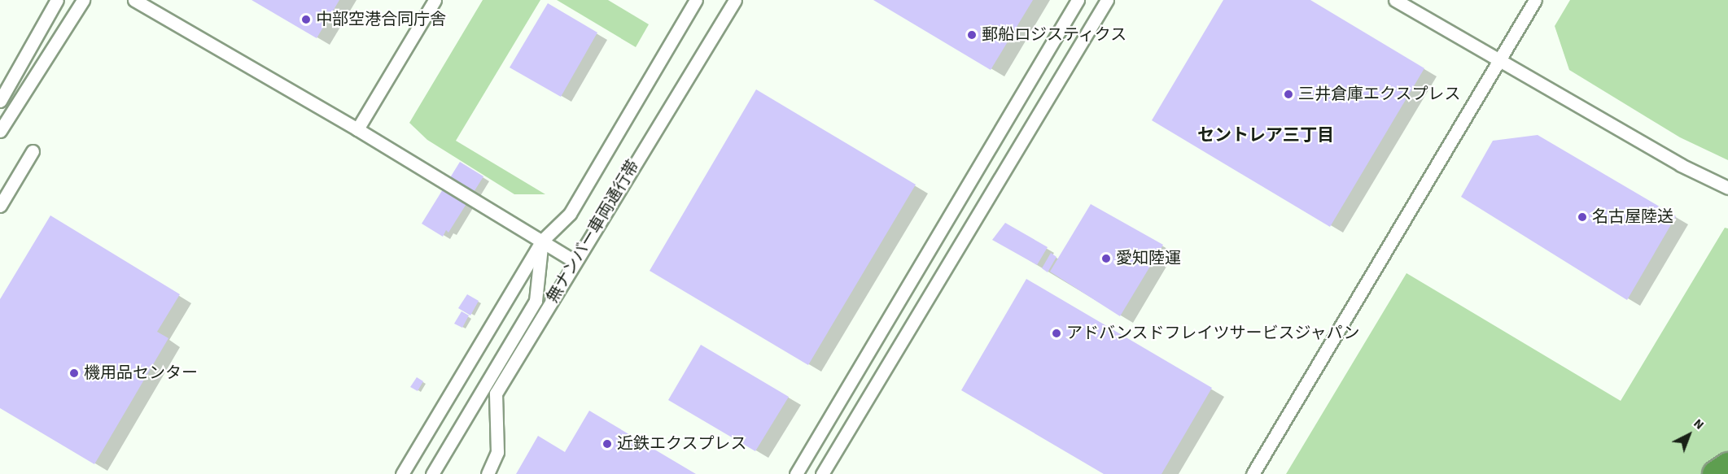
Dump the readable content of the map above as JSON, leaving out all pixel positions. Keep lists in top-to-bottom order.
{
  "streets": {
    "lane": ["無ナンバー車両通行帯"]
  },
  "districts": ["セントレア三丁目"],
  "places": [
    "中部空港合同庁舎",
    "郵船ロジスティクス",
    "三井倉庫エクスプレス",
    "名古屋陸送",
    "愛知陸運",
    "アドバンスドフレイツサービスジャパン",
    "機用品センター",
    "近鉄エクスプレス"
  ],
  "north": "top right"
}
